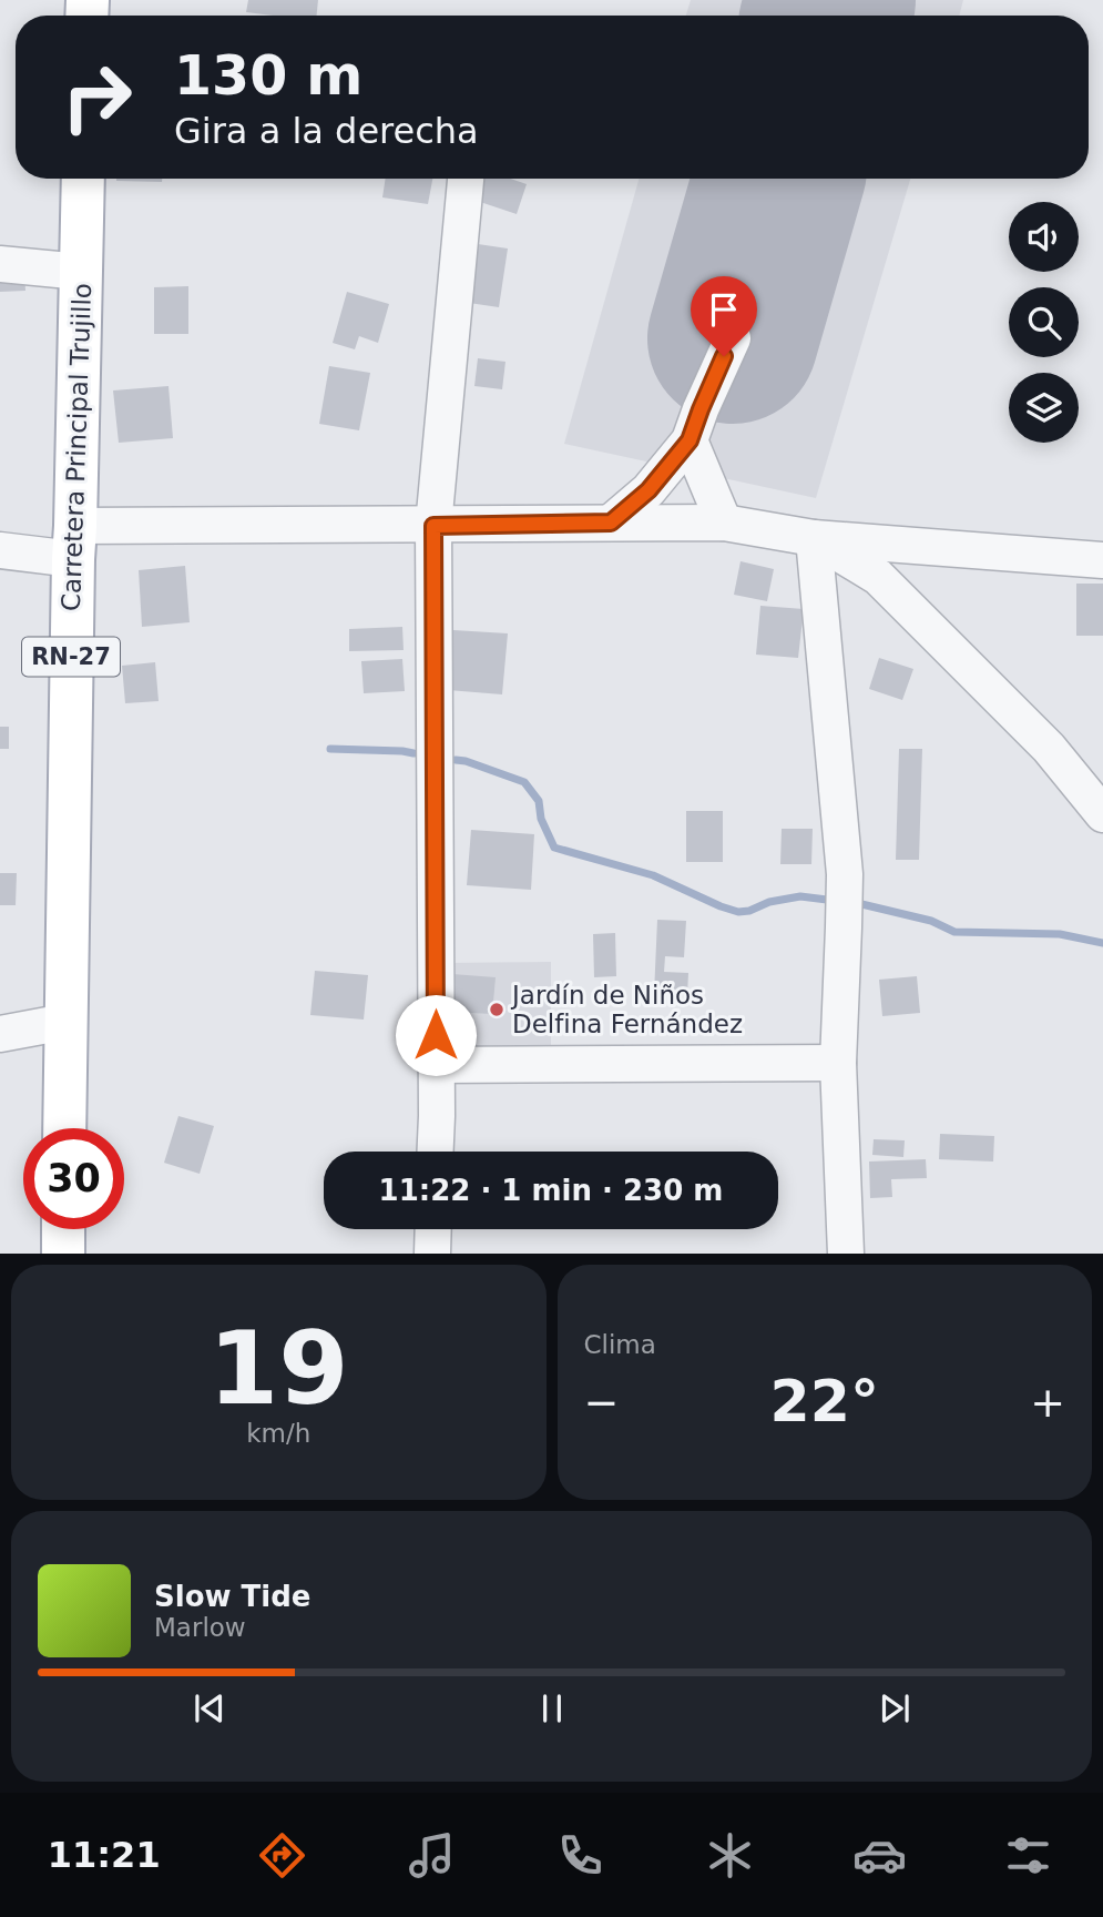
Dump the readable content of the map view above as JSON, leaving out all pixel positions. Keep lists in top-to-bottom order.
{
  "streets": {
    "main road": ["Carretera Principal Trujillo", "RN-27"]
  },
  "places": ["Jardín de Niños Delfina Fernández"],
  "page": {
    "turn": ["130 m", "Gira a la derecha"],
    "limit": "30",
    "trip": "11:22 · 1 min · 230 m",
    "tile": [
      ["19", "km/h"],
      "Clima"
    ],
    "heat": ["−", "22°", "+"],
    "song": ["Slow Tide", "Marlow"],
    "tabs": "11:21"
  }
}
